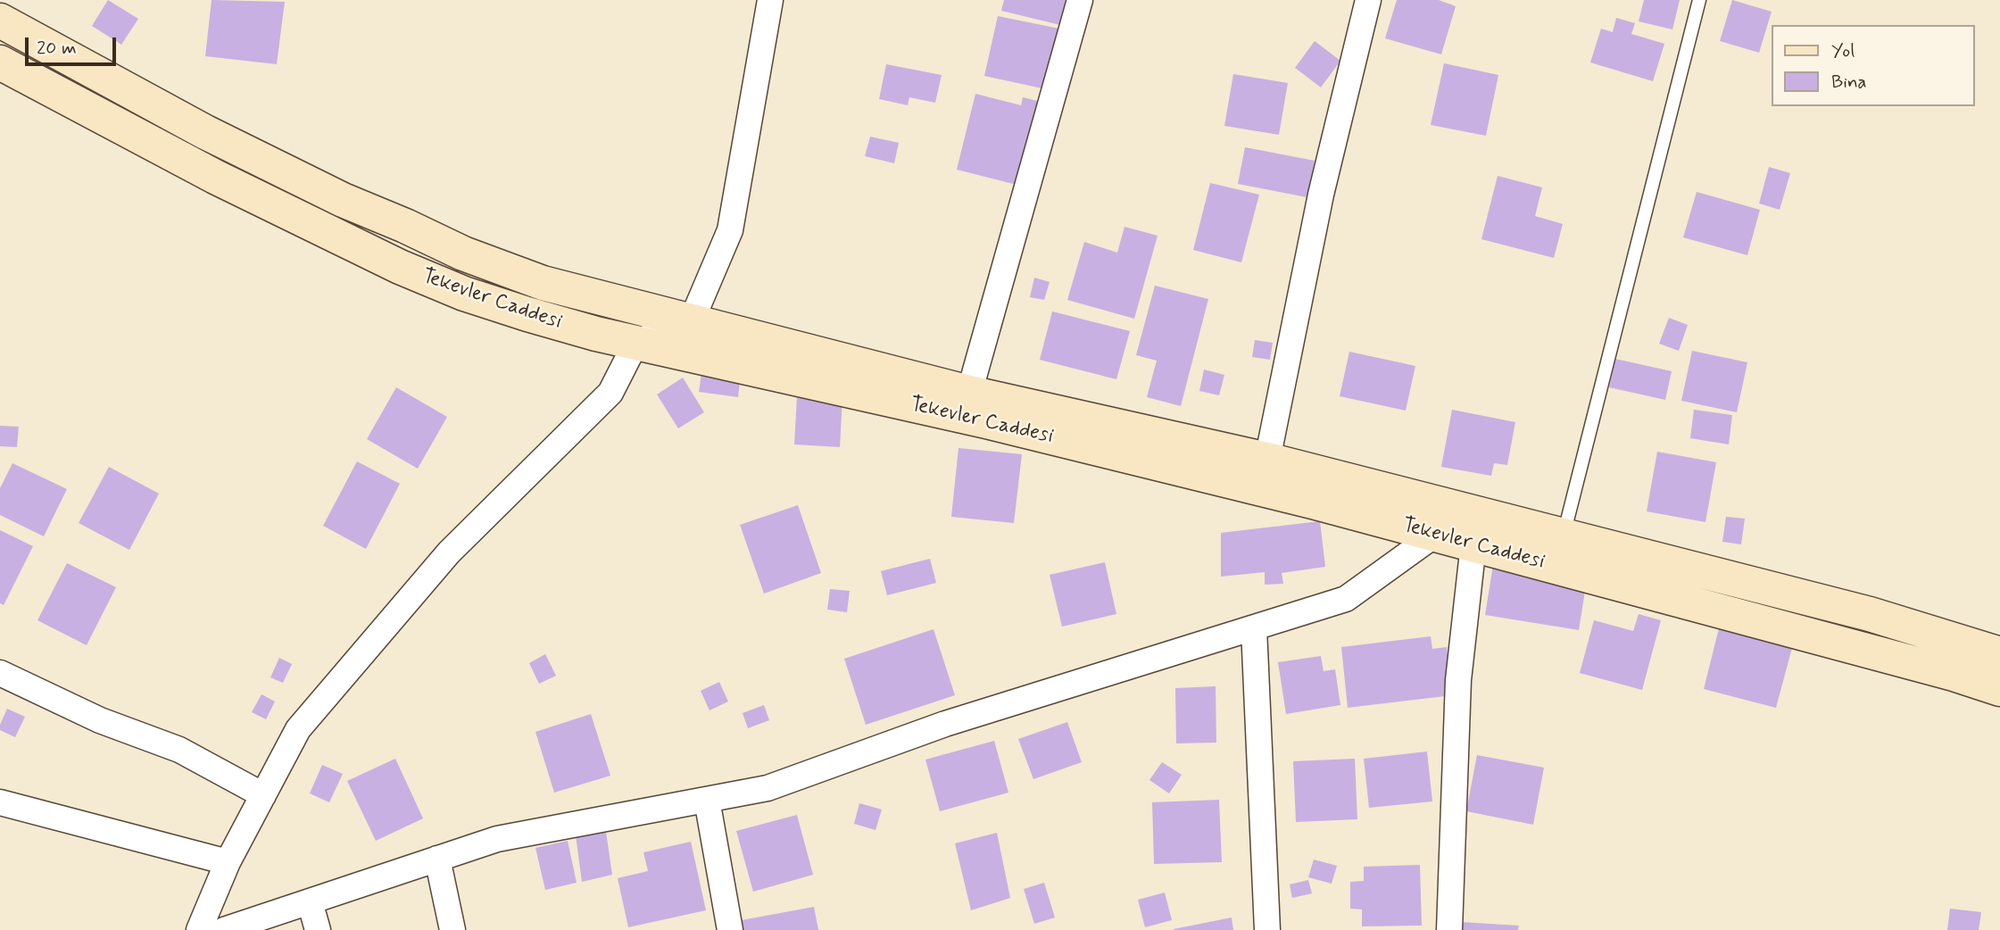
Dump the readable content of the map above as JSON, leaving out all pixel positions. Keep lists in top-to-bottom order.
{
  "streets": {
    "street": ["Tekevler Caddesi"]
  },
  "legend": ["Yol", "Bina"],
  "scale_bar": "20 m"
}
